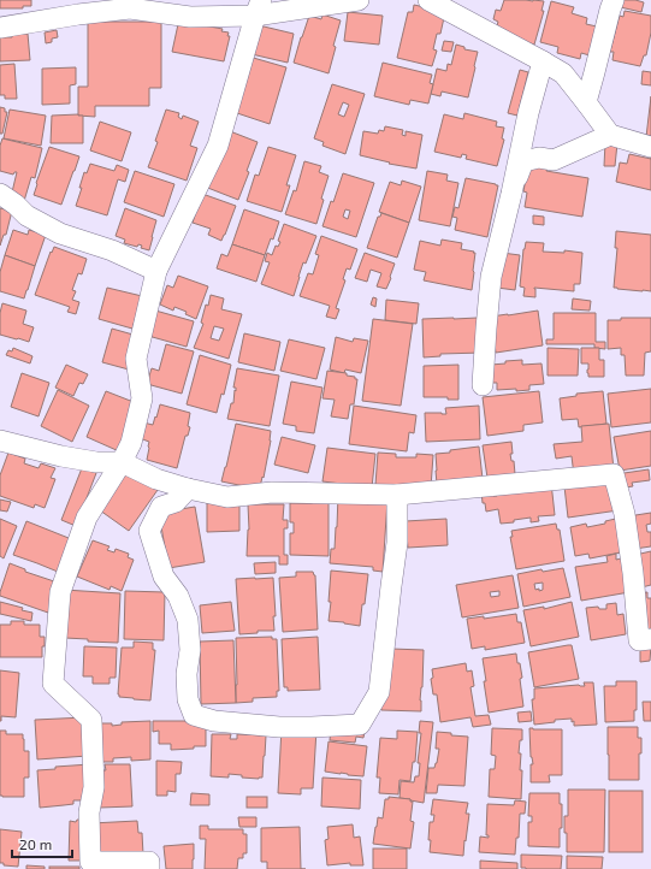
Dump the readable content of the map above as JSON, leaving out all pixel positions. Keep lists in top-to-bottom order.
{
  "scale_bar": "20 m"
}
